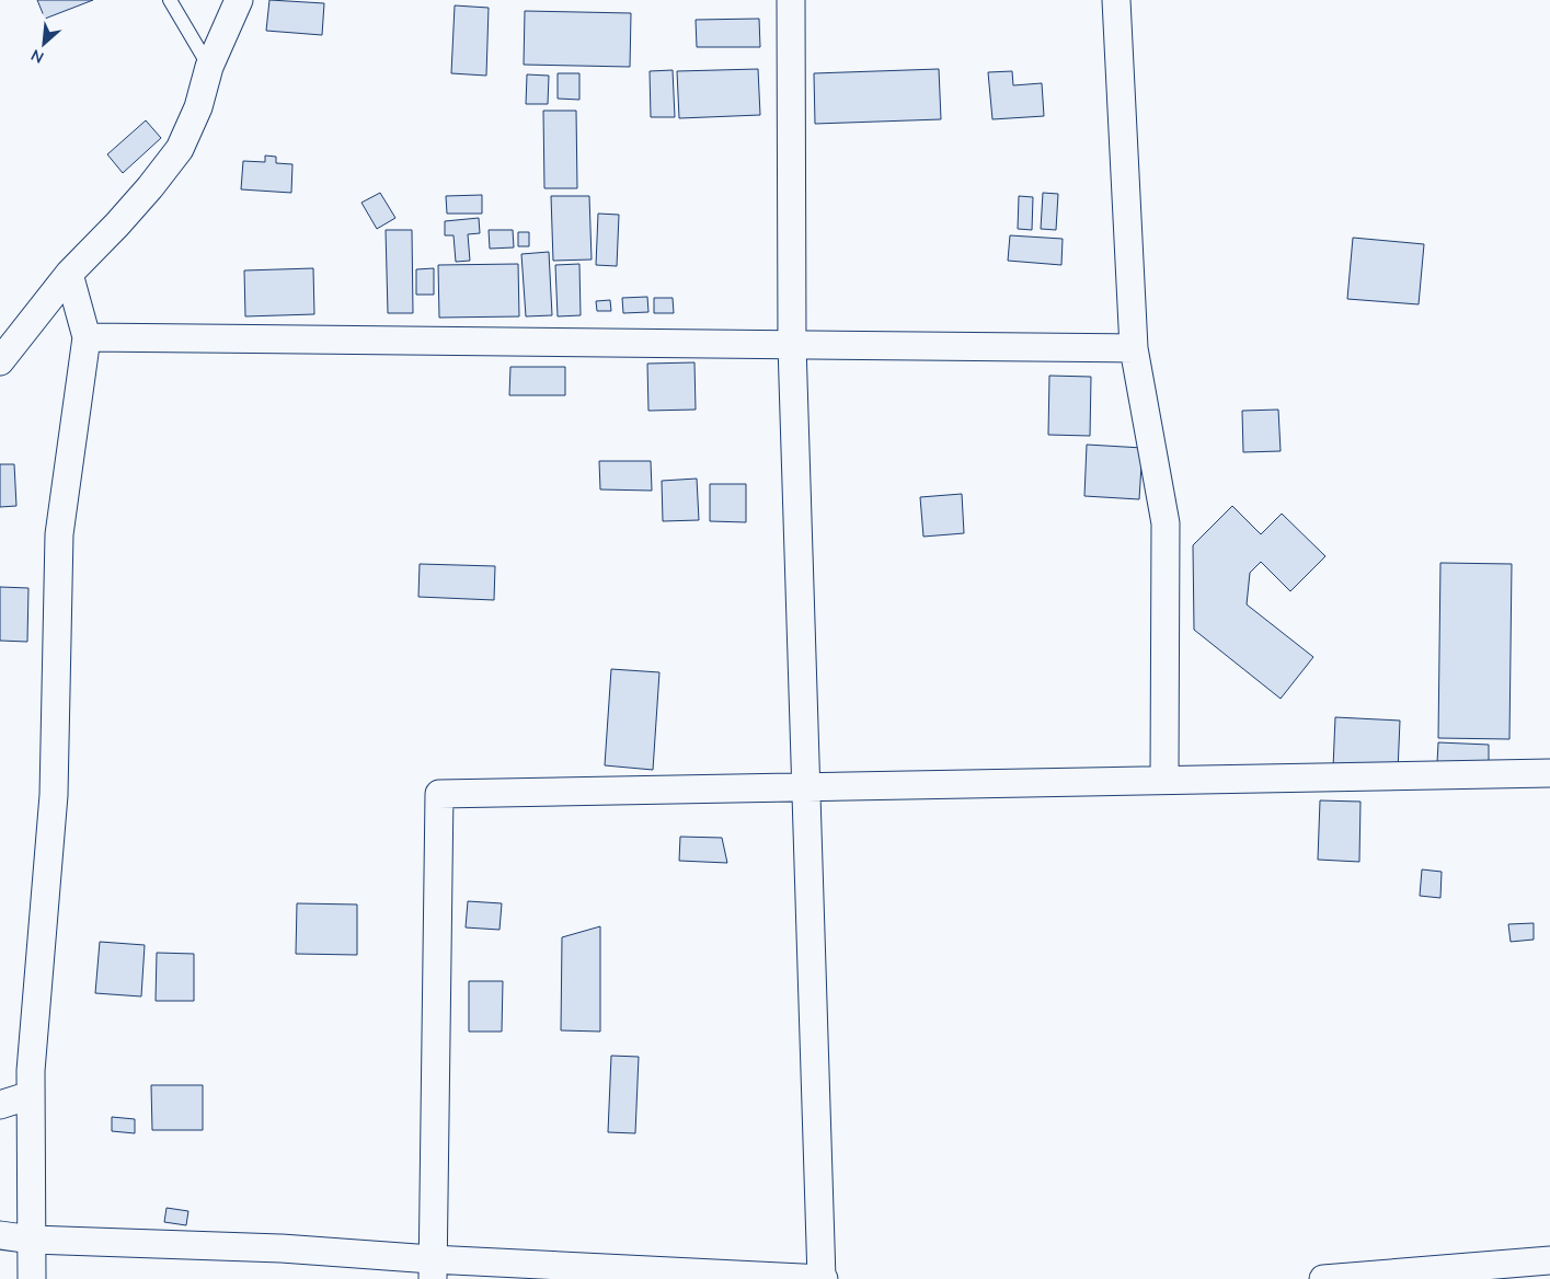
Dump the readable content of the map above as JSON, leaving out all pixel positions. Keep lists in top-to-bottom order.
{
  "north": "bottom left"
}
